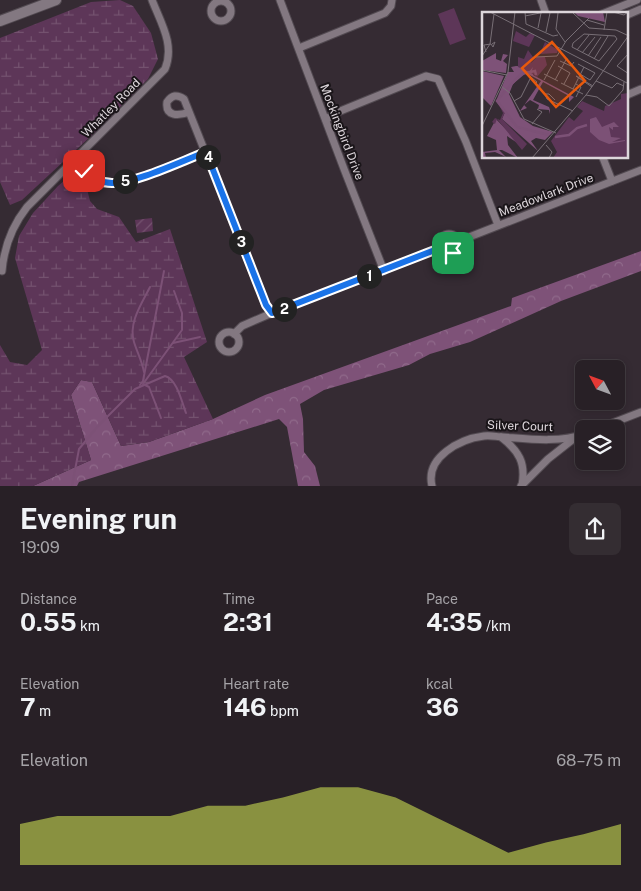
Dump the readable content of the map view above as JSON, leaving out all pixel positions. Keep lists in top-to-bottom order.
{
  "streets": {
    "street": [
      "Whatley Road",
      "Mockingbird Drive",
      "Meadowlark Drive",
      "Silver Court"
    ]
  },
  "crossings": [
    ["Mockingbird Drive", "Meadowlark Drive"]
  ],
  "north": "top left",
  "page": {
    "pins": [
      "4",
      "5",
      "3",
      "1",
      "2"
    ],
    "heading": ["Evening run", "19:09"],
    "stats": [
      ["Distance", "0.55 km"],
      ["Time", "2:31"],
      ["Pace", "4:35 /km"],
      ["Elevation", "7 m"],
      ["Heart rate", "146 bpm"],
      ["kcal", "36"]
    ],
    "chart": ["Elevation", "68–75 m"]
  }
}
